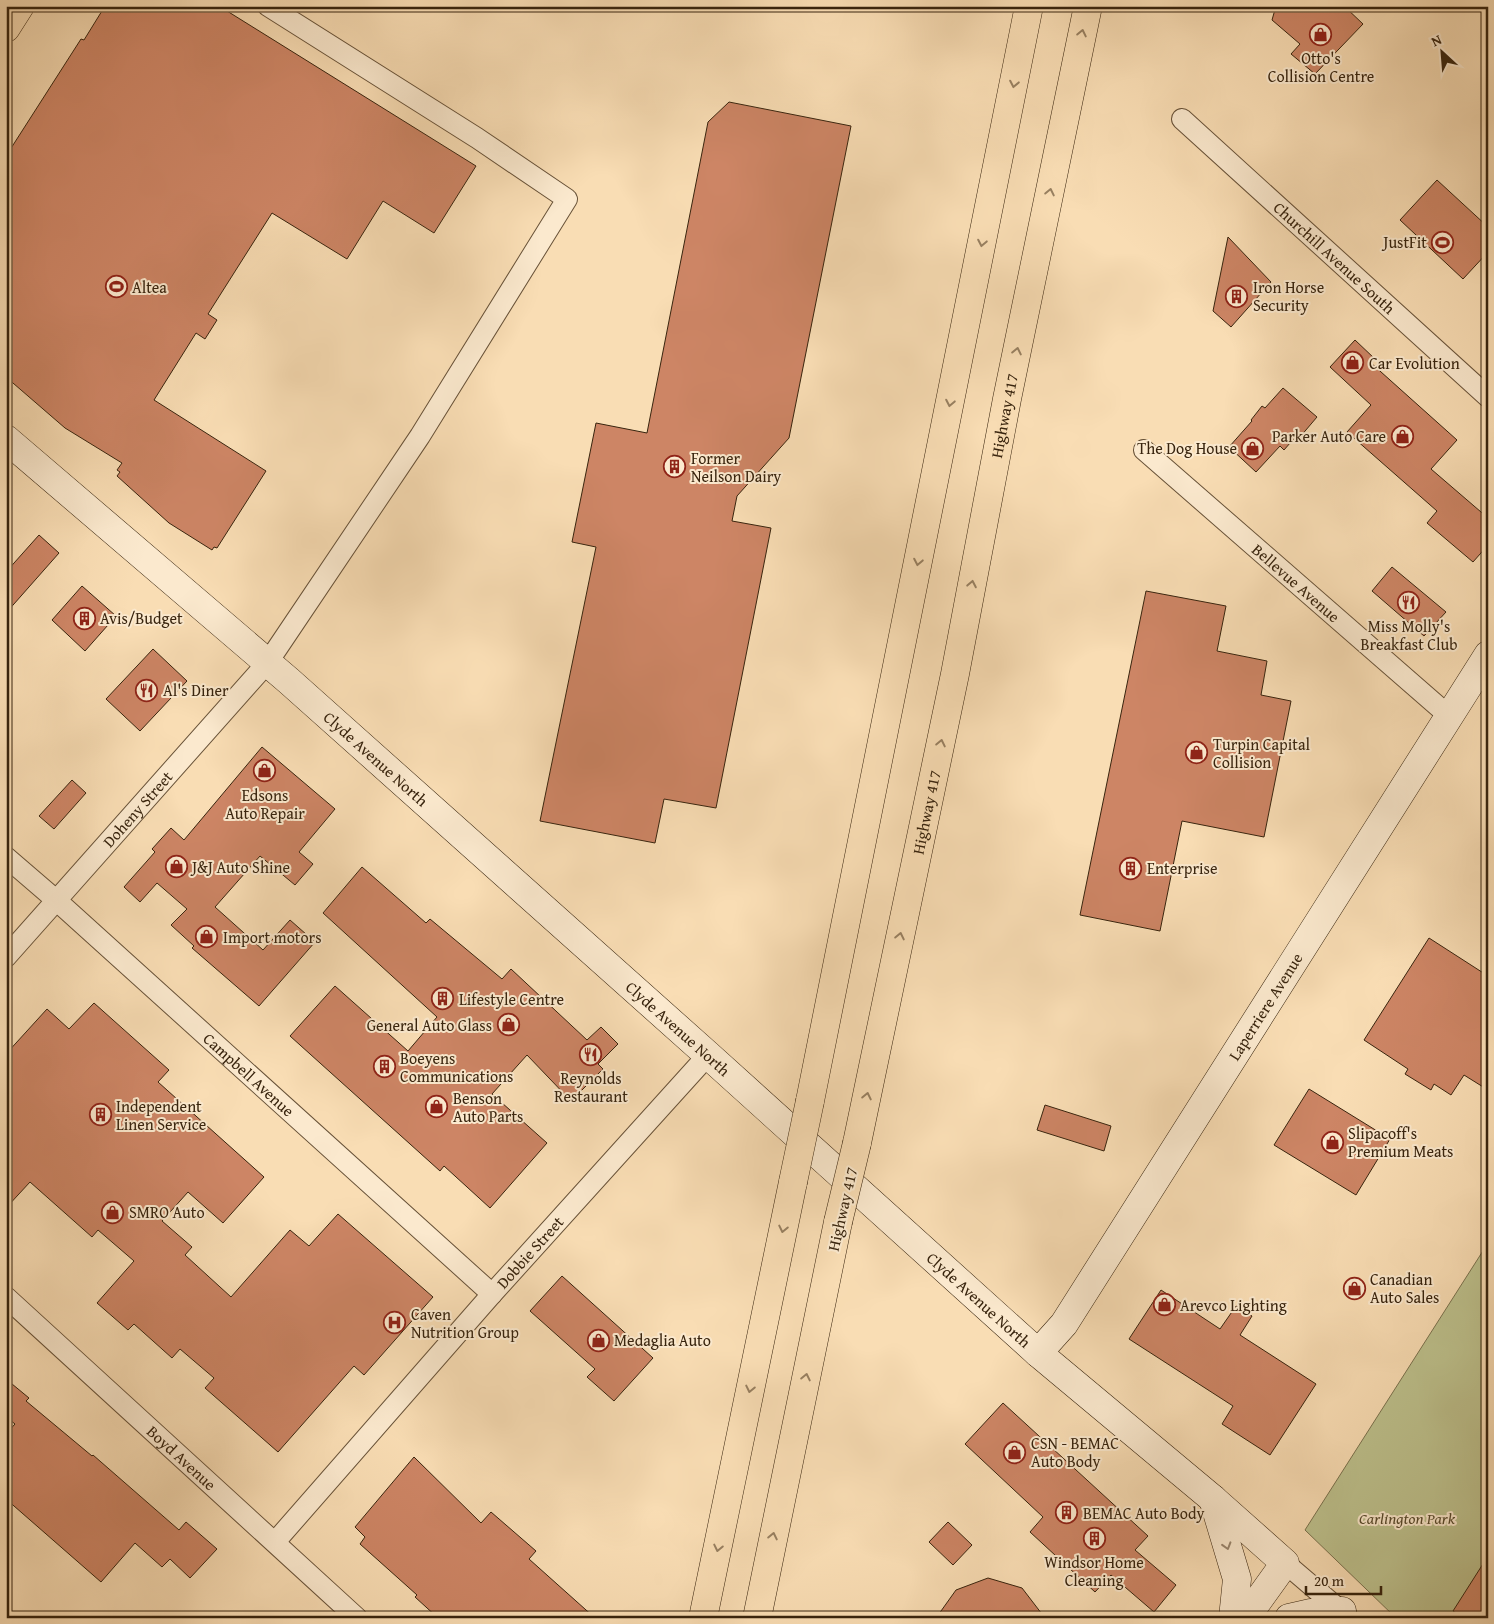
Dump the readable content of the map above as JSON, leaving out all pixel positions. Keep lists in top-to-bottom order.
{
  "streets": {
    "main road": ["Highway 417"],
    "street": [
      "Churchill Avenue South",
      "Bellevue Avenue",
      "Clyde Avenue North",
      "Doheny Street",
      "Laperriere Avenue",
      "Campbell Avenue",
      "Dobbie Street",
      "Boyd Avenue"
    ]
  },
  "crossings": [
    ["Bellevue Avenue", "Laperriere Avenue"],
    ["Clyde Avenue North", "Doheny Street"],
    ["Clyde Avenue North", "Laperriere Avenue"],
    ["Clyde Avenue North", "Dobbie Street"],
    ["Doheny Street", "Campbell Avenue"],
    ["Campbell Avenue", "Dobbie Street"],
    ["Dobbie Street", "Boyd Avenue"]
  ],
  "parks": ["Carlington Park"],
  "places": {
    "shop": [
      "Otto's Collision Centre",
      "Car Evolution",
      "Parker Auto Care",
      "The Dog House",
      "Turpin Capital Collision",
      "Edsons Auto Repair",
      "J&J Auto Shine",
      "Import motors",
      "General Auto Glass",
      "Benson Auto Parts",
      "Slipacoff's Premium Meats",
      "SMRO Auto",
      "Canadian Auto Sales",
      "Arevco Lighting",
      "Medaglia Auto",
      "CSN - BEMAC Auto Body"
    ],
    "sports": ["JustFit", "Altea"],
    "building": [
      "Iron Horse Security",
      "Former Neilson Dairy",
      "Avis/Budget",
      "Enterprise",
      "Lifestyle Centre",
      "Boeyens Communications",
      "Independent Linen Service",
      "BEMAC Auto Body",
      "Windsor Home Cleaning"
    ],
    "restaurant": ["Miss Molly's Breakfast Club", "Al's Diner", "Reynolds Restaurant"],
    "hospital": ["Caven Nutrition Group"]
  },
  "scale_bar": "20 m",
  "north": "top left"
}
